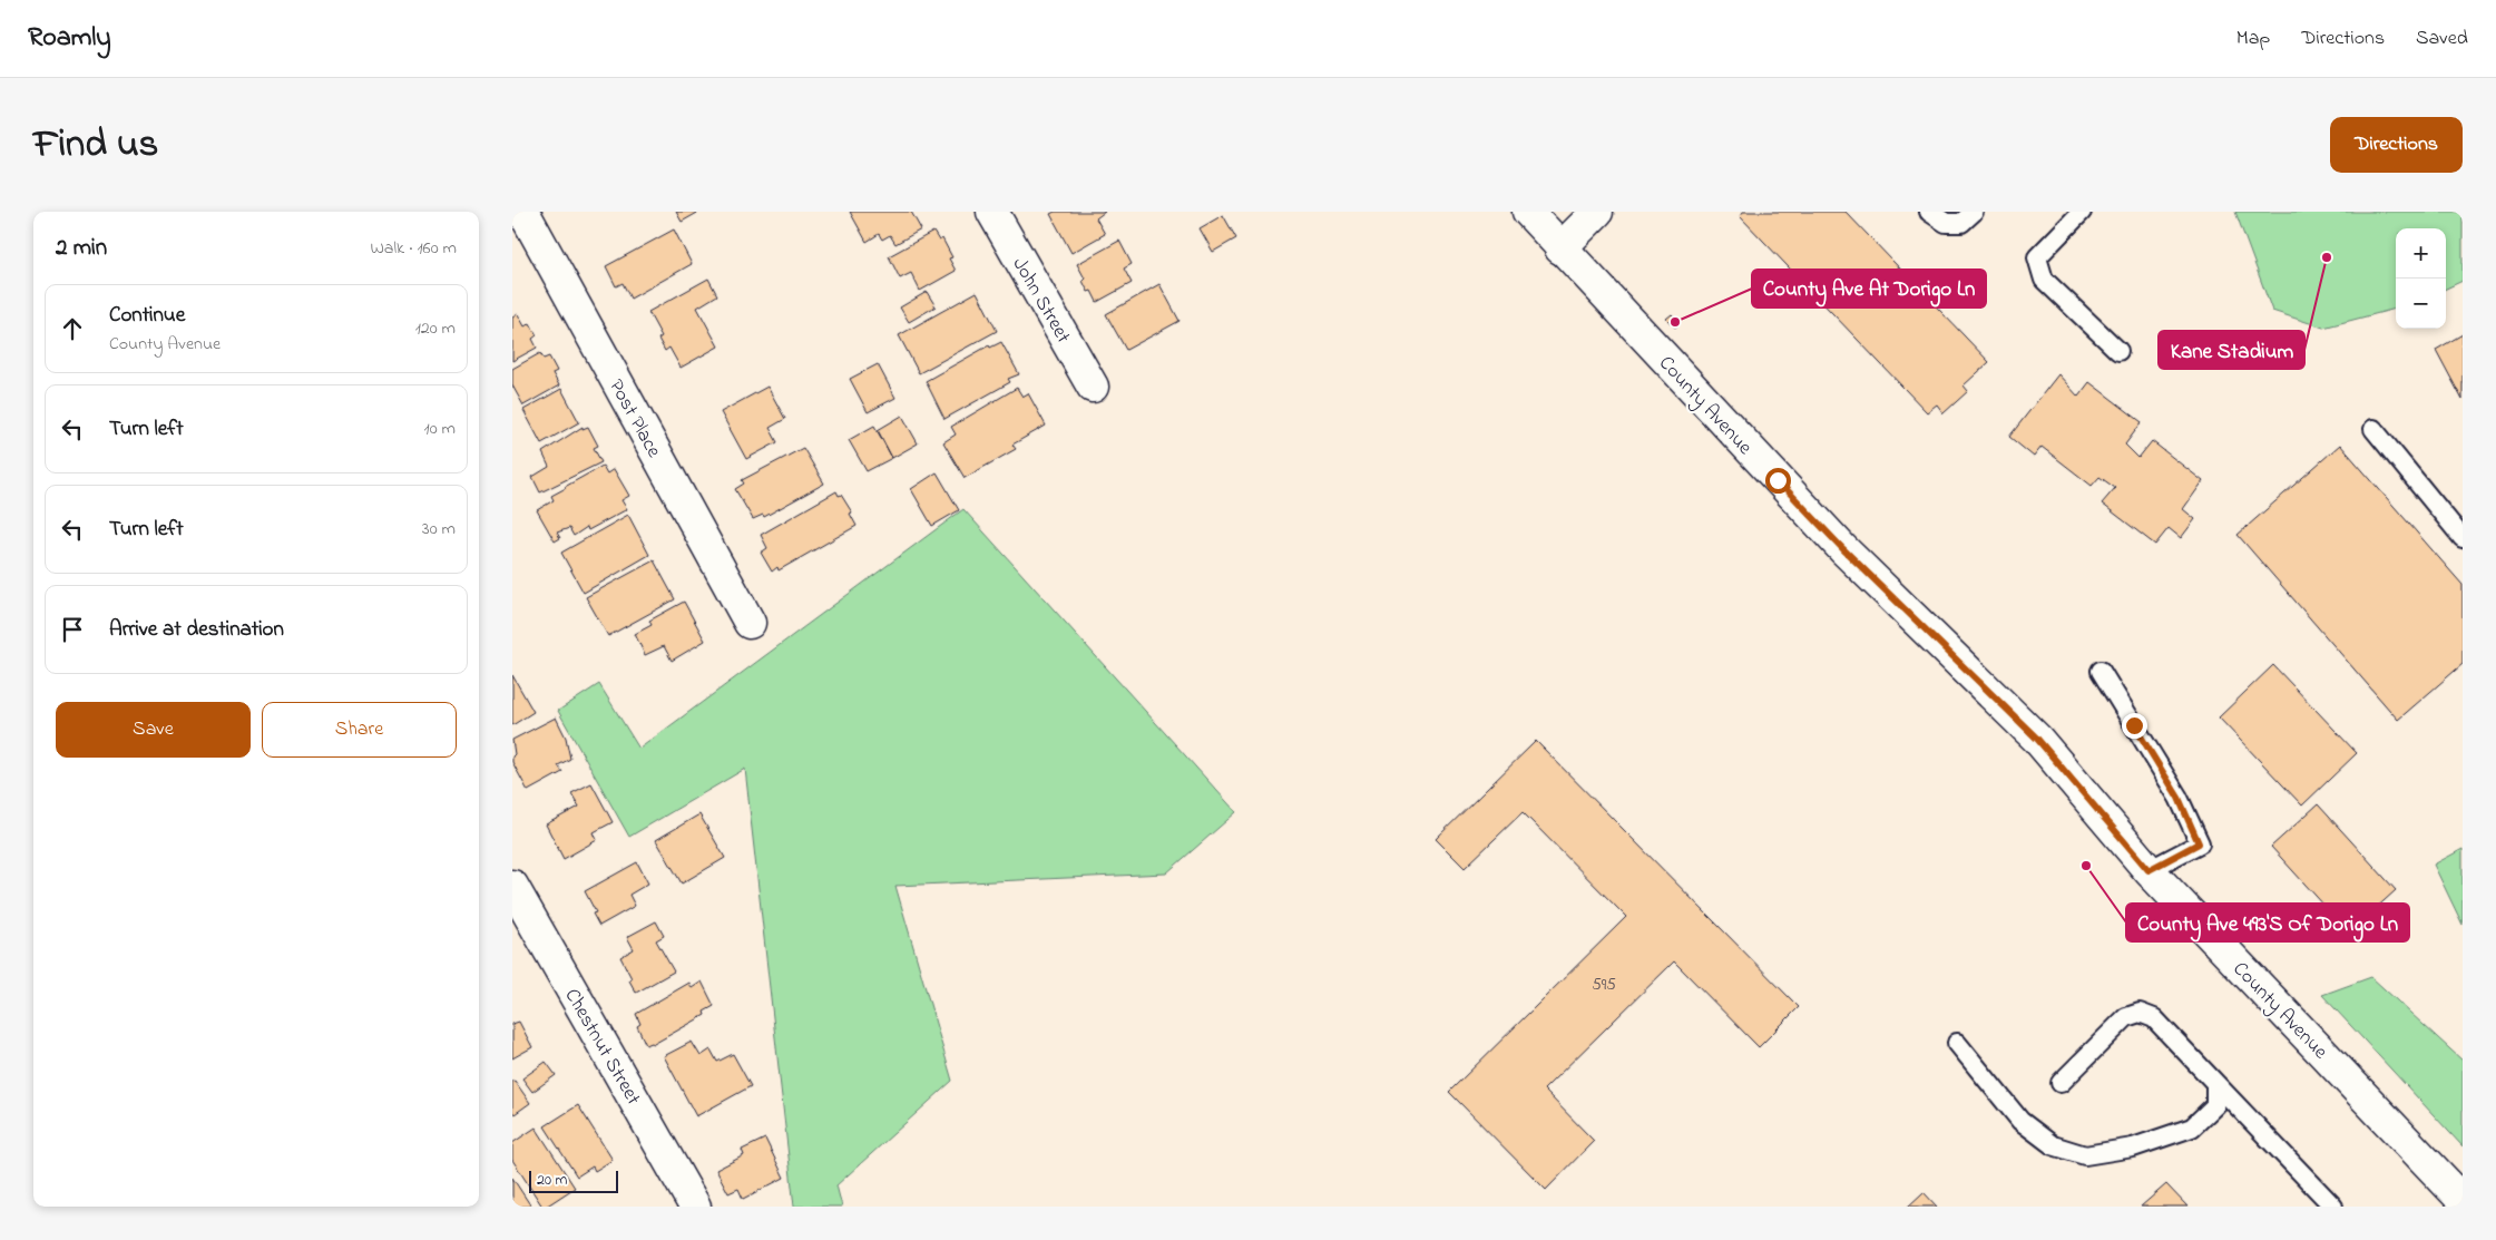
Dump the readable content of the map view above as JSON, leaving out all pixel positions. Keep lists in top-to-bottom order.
{
  "streets": {
    "main road": [
      "John Street",
      "County Avenue",
      "Post Place",
      "Chestnut Street"
    ]
  },
  "places": ["Kane Stadium", "County Ave At Dorigo Ln", "County Ave 493'S Of Dorigo Ln"],
  "house_numbers": ["595"],
  "scale_bar": "20 m",
  "page": {
    "header": "Roamly",
    "nav": ["Map", "Directions", "Saved"],
    "title": "Find us",
    "buttons": [
      "Directions",
      ["Save", "Share"]
    ],
    "heading": ["2 min", "Walk · 160 m"],
    "map_buttons": ["+", "−"],
    "list": [
      ["Continue", "County Avenue", "120 m"],
      ["Turn left", "10 m"],
      ["Turn left", "30 m"],
      "Arrive at destination"
    ],
    "scale": "20 m"
  }
}
